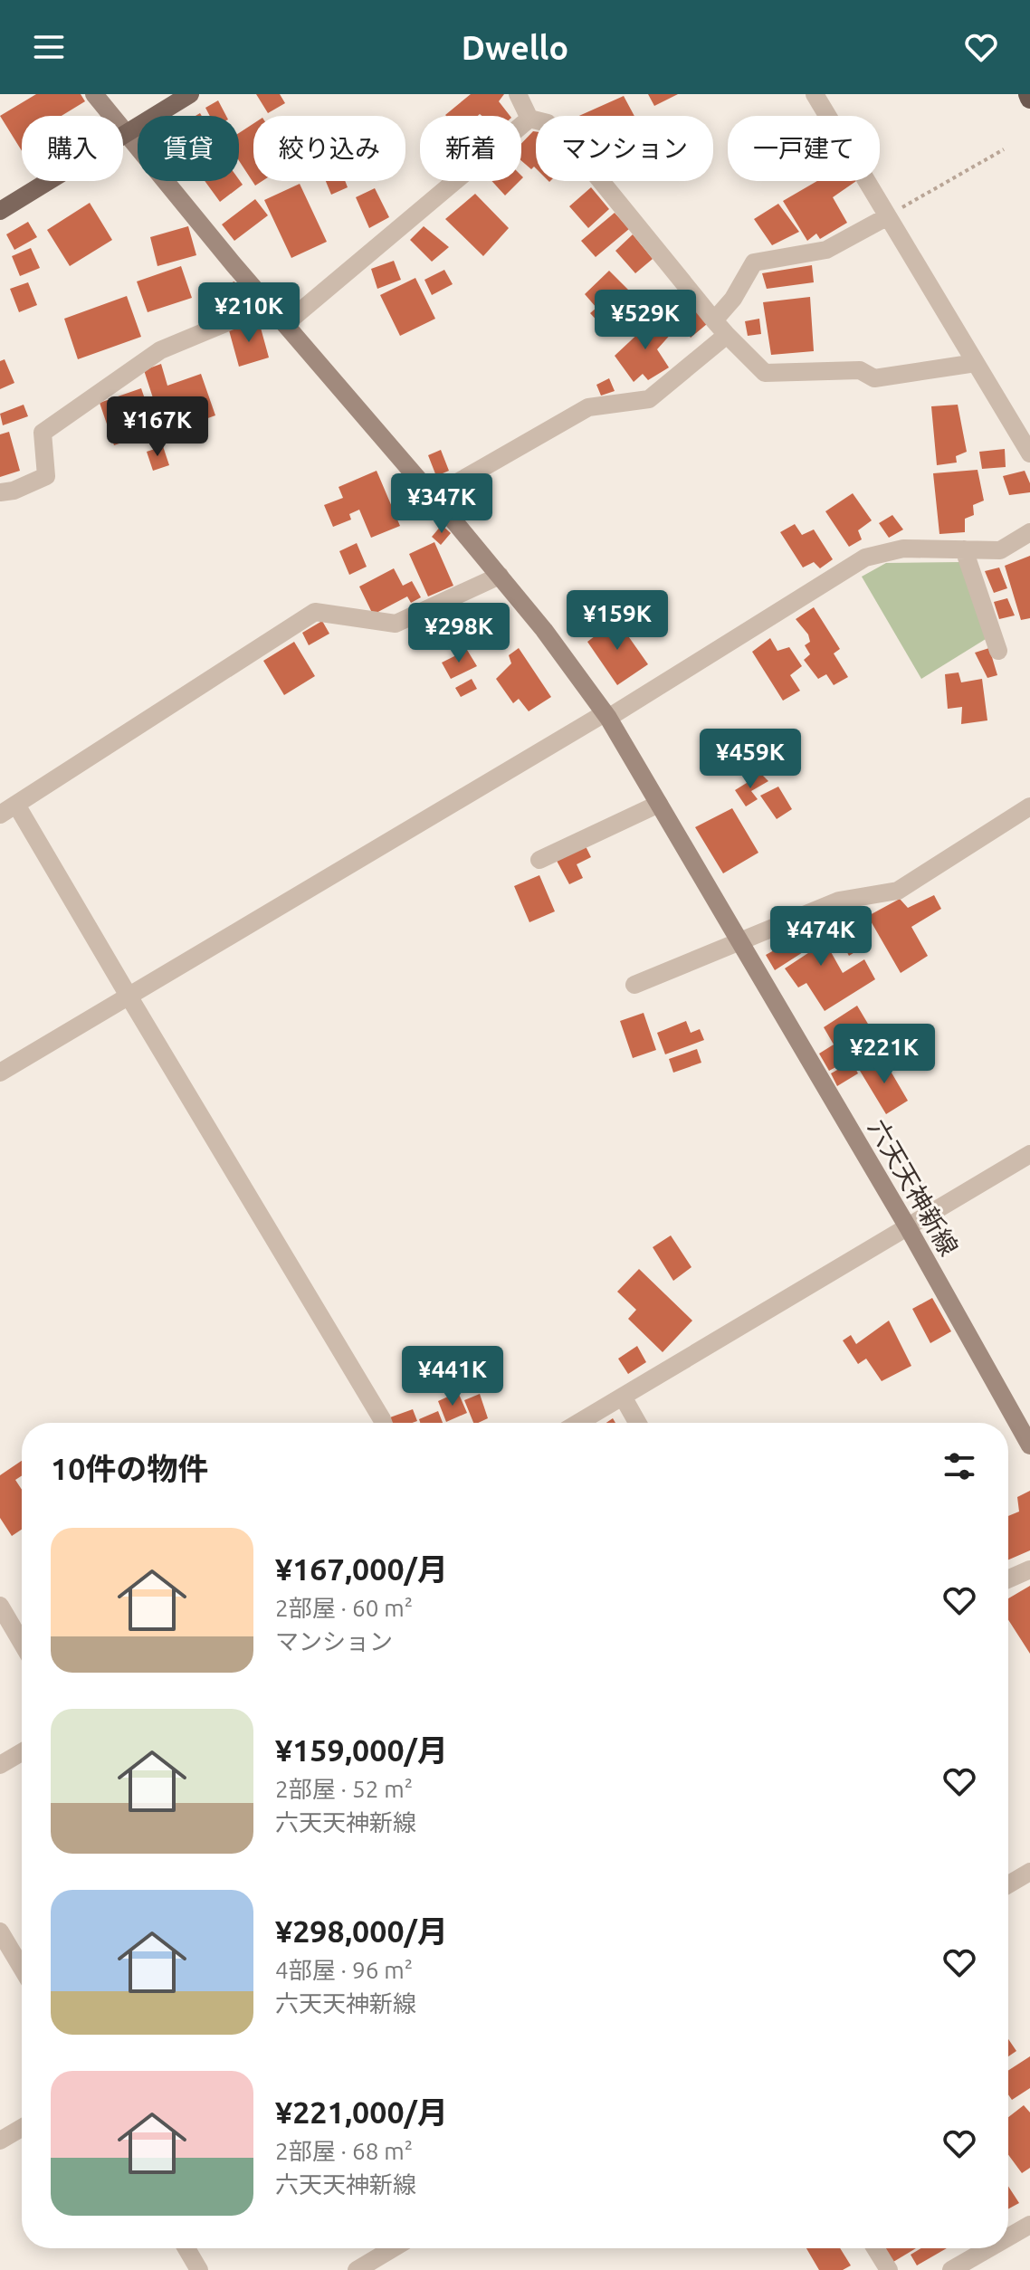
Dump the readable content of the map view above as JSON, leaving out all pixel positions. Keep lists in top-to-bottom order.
{
  "streets": {
    "main road": ["六天天神新線"]
  },
  "page": {
    "header": "Dwello",
    "chip": [
      "購入",
      "賃貸",
      "絞り込み",
      "新着",
      "マンション",
      "一戸建て"
    ],
    "price": [
      "¥210K",
      "¥529K",
      "¥167K",
      "¥347K",
      "¥159K",
      "¥298K",
      "¥459K",
      "¥474K",
      "¥221K",
      "¥441K"
    ],
    "heading": "10件の物件",
    "list": [
      {
        "name": "¥167,000/月",
        "note": "2部屋 · 60 m² · マンション"
      },
      {
        "name": "¥159,000/月",
        "note": "2部屋 · 52 m² · 六天天神新線"
      },
      {
        "name": "¥298,000/月",
        "note": "4部屋 · 96 m² · 六天天神新線"
      },
      {
        "name": "¥221,000/月",
        "note": "2部屋 · 68 m² · 六天天神新線"
      }
    ]
  }
}
